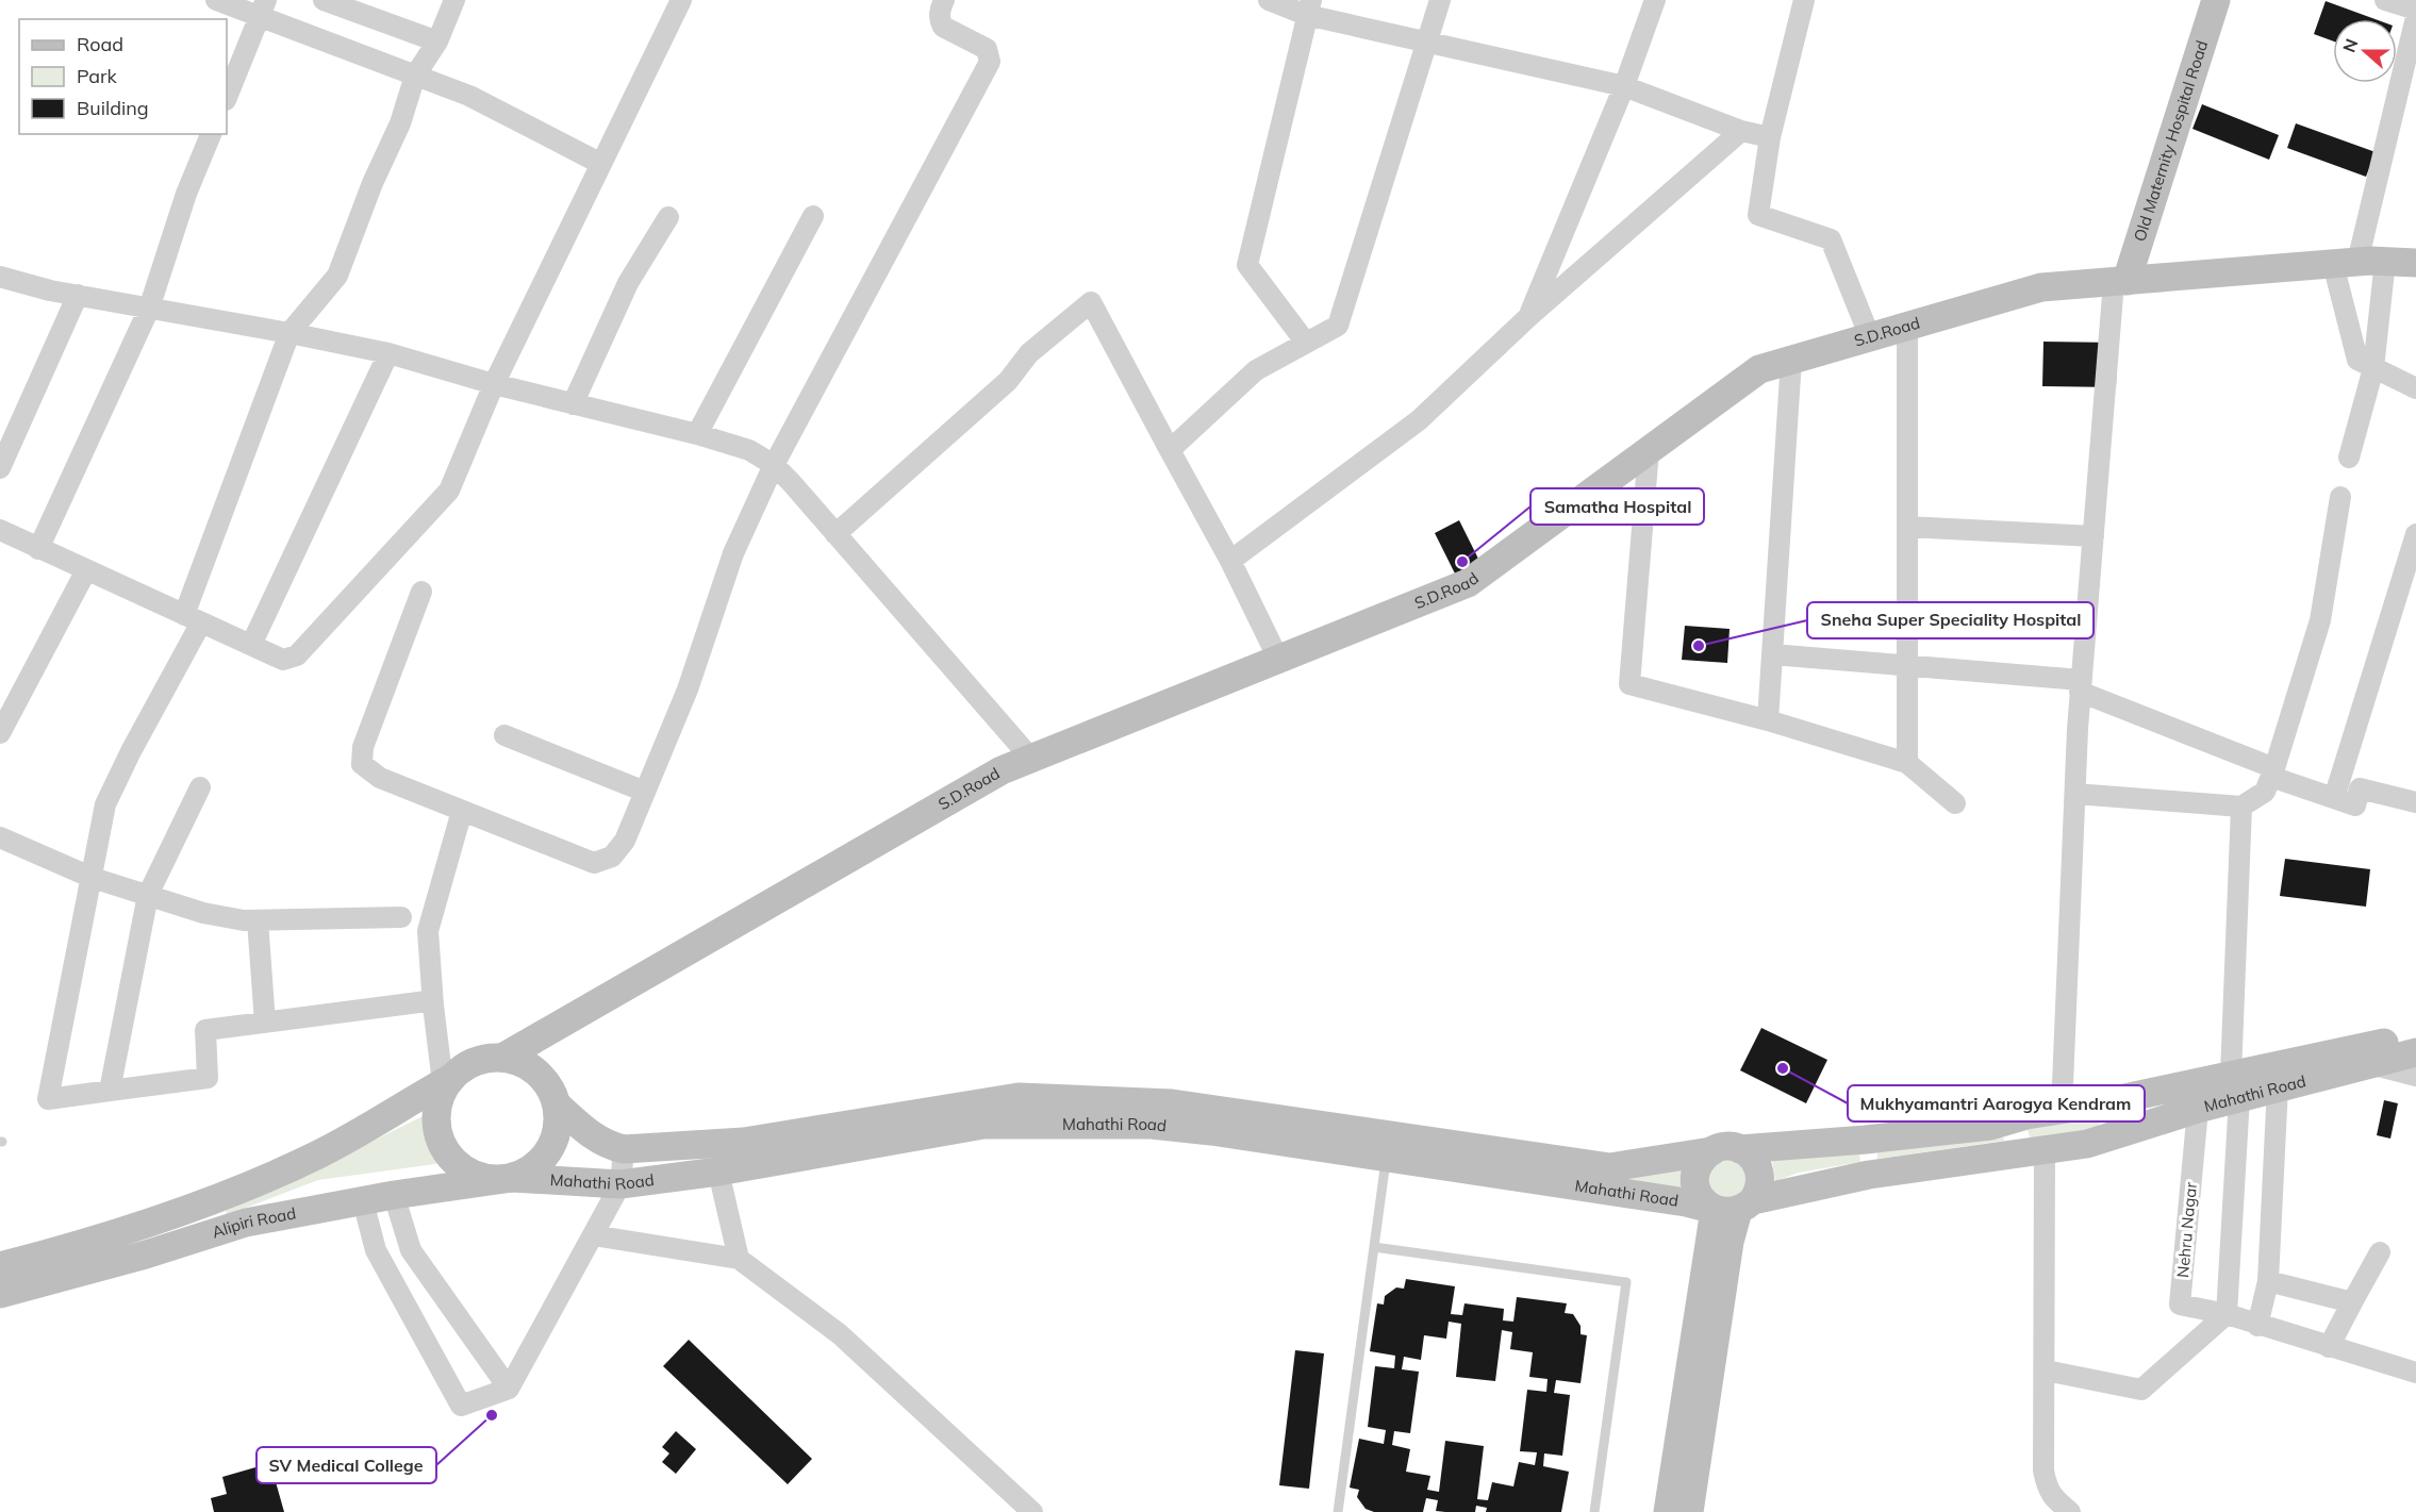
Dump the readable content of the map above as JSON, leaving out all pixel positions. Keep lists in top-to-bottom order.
{
  "streets": {
    "street": [
      "Old Maternity Hospital Road",
      "S.D.Road",
      "Mahathi Road",
      "Alipiri Road",
      "Nehru Nagar"
    ]
  },
  "crossings": [
    ["Old Maternity Hospital Road", "S.D.Road"],
    ["S.D.Road", "Mahathi Road"],
    ["S.D.Road", "Alipiri Road"],
    ["Mahathi Road", "Alipiri Road"],
    ["Mahathi Road", "Nehru Nagar"]
  ],
  "places": [
    "Samatha Hospital",
    "Sneha Super Speciality Hospital",
    "Mukhyamantri Aarogya Kendram",
    "SV Medical College"
  ],
  "legend": ["Road", "Park", "Building"],
  "north": "left"
}
